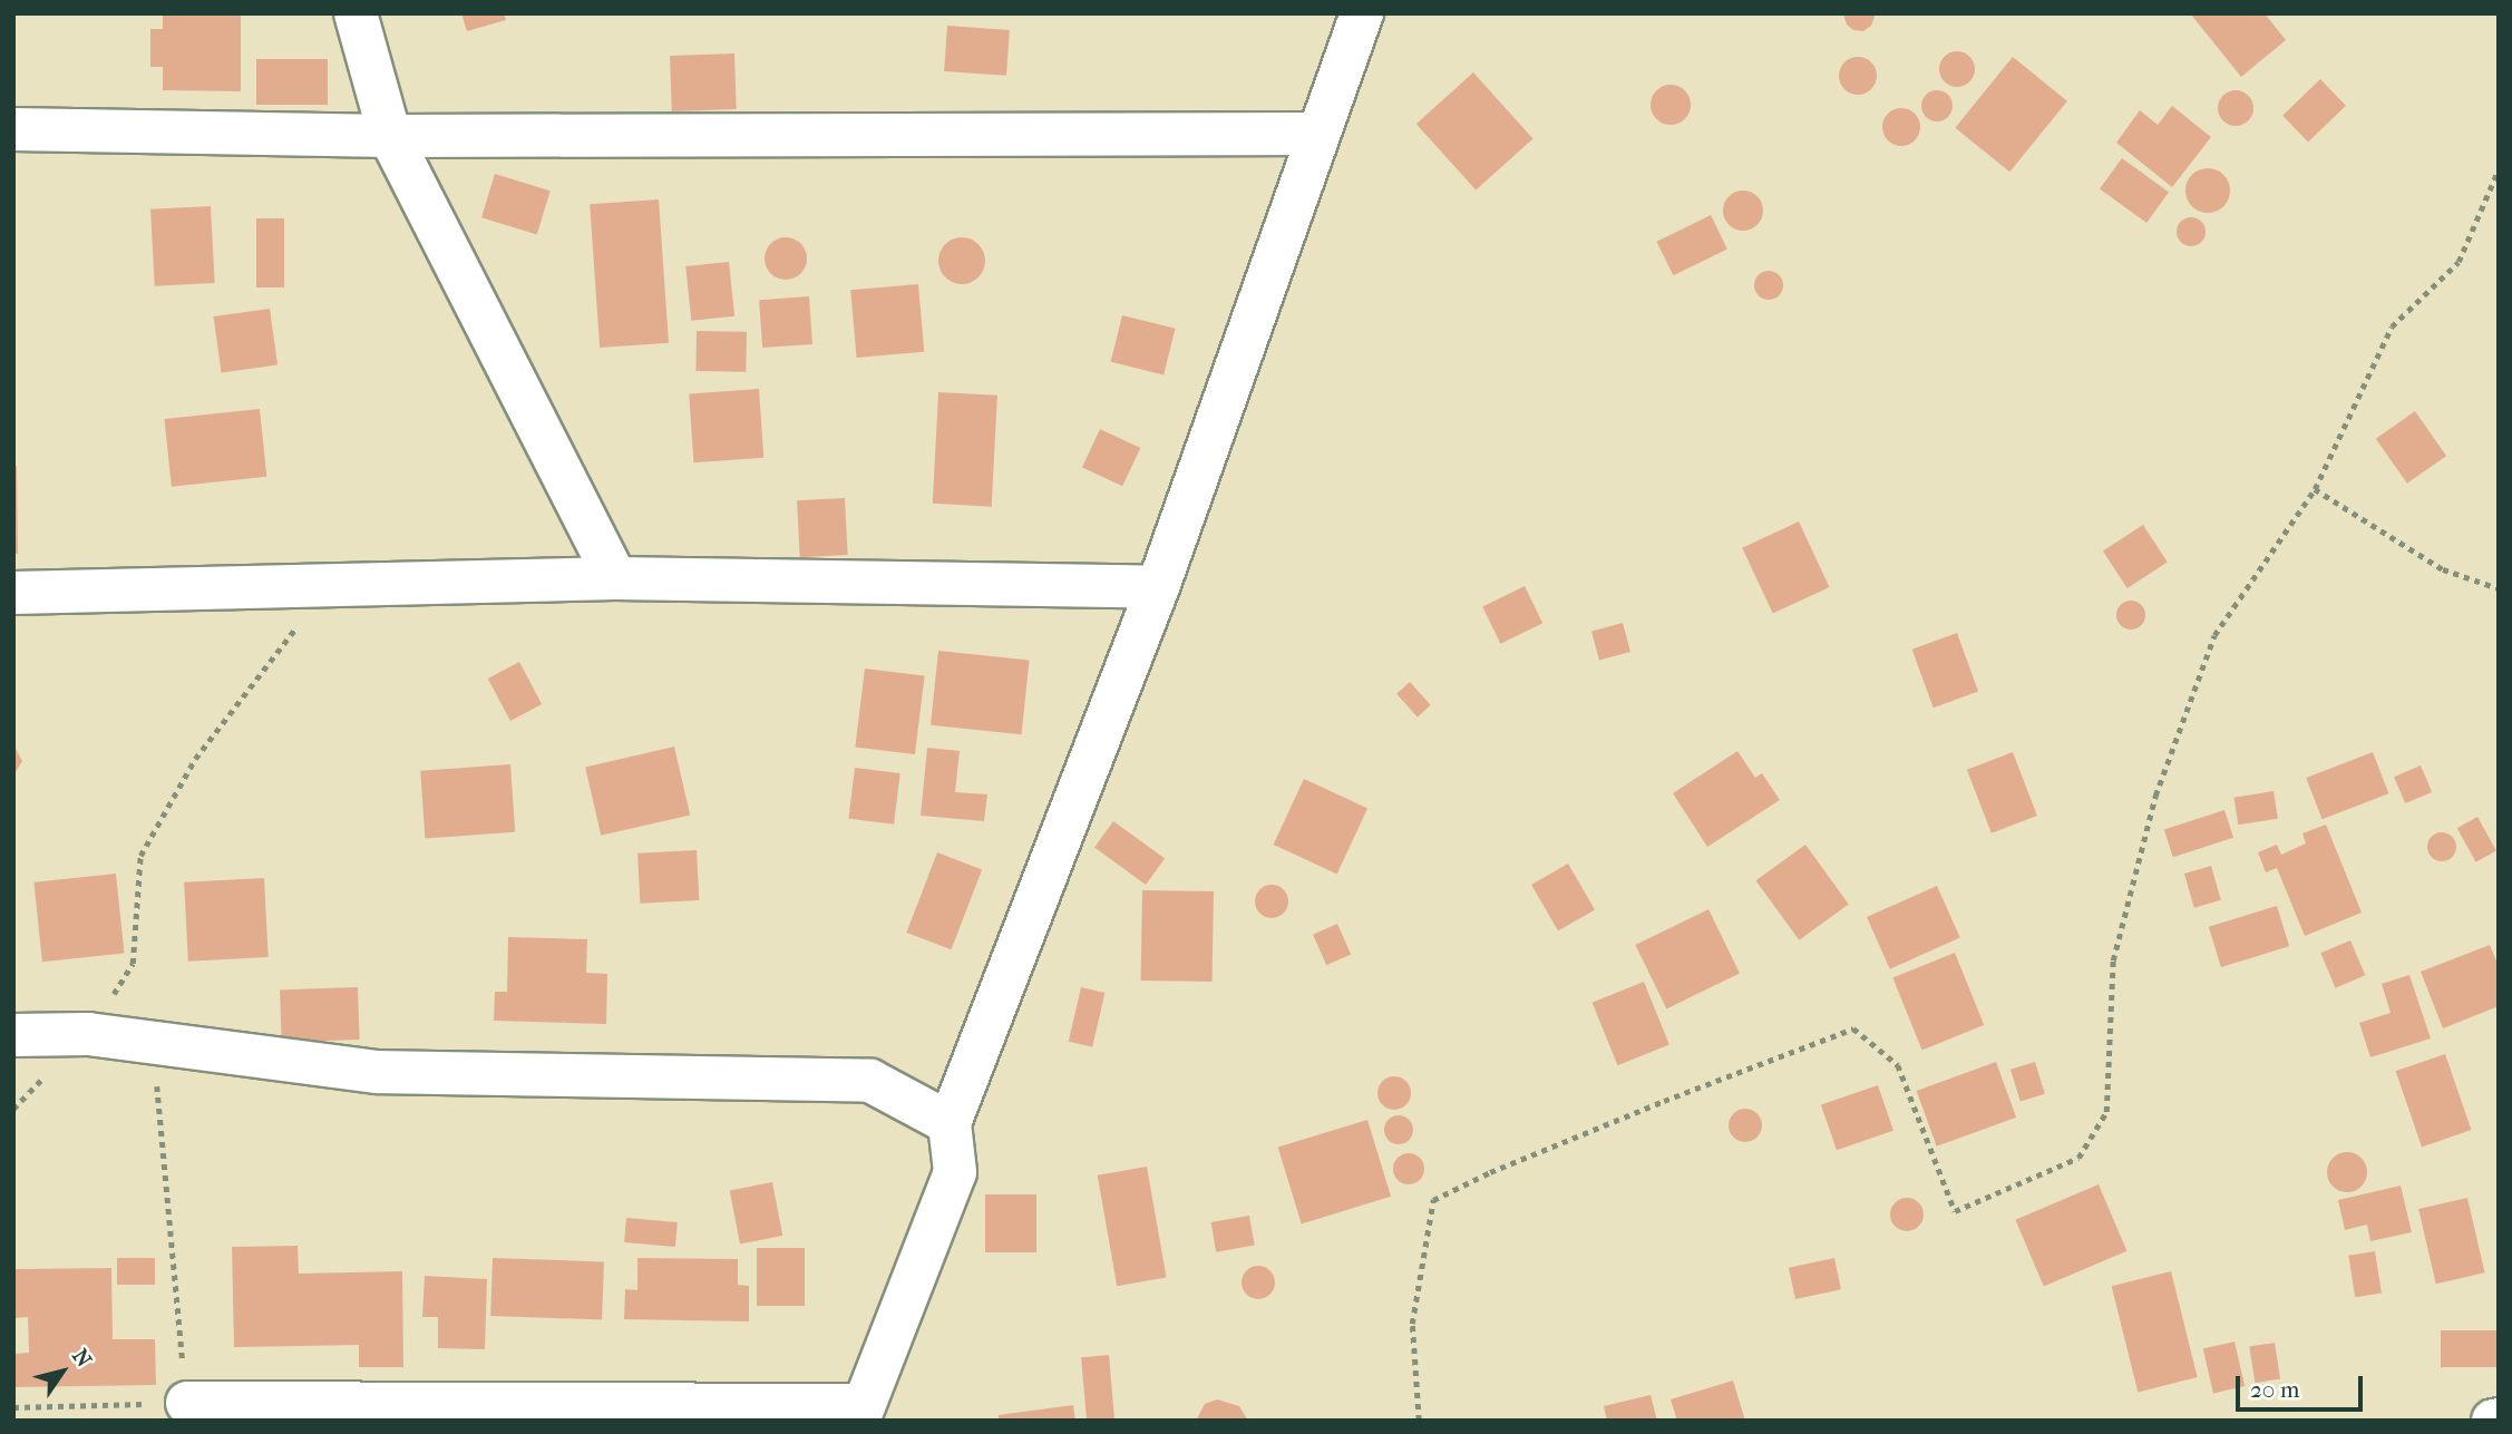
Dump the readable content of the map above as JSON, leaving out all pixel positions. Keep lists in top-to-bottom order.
{
  "scale_bar": "20 m",
  "north": "top right"
}
